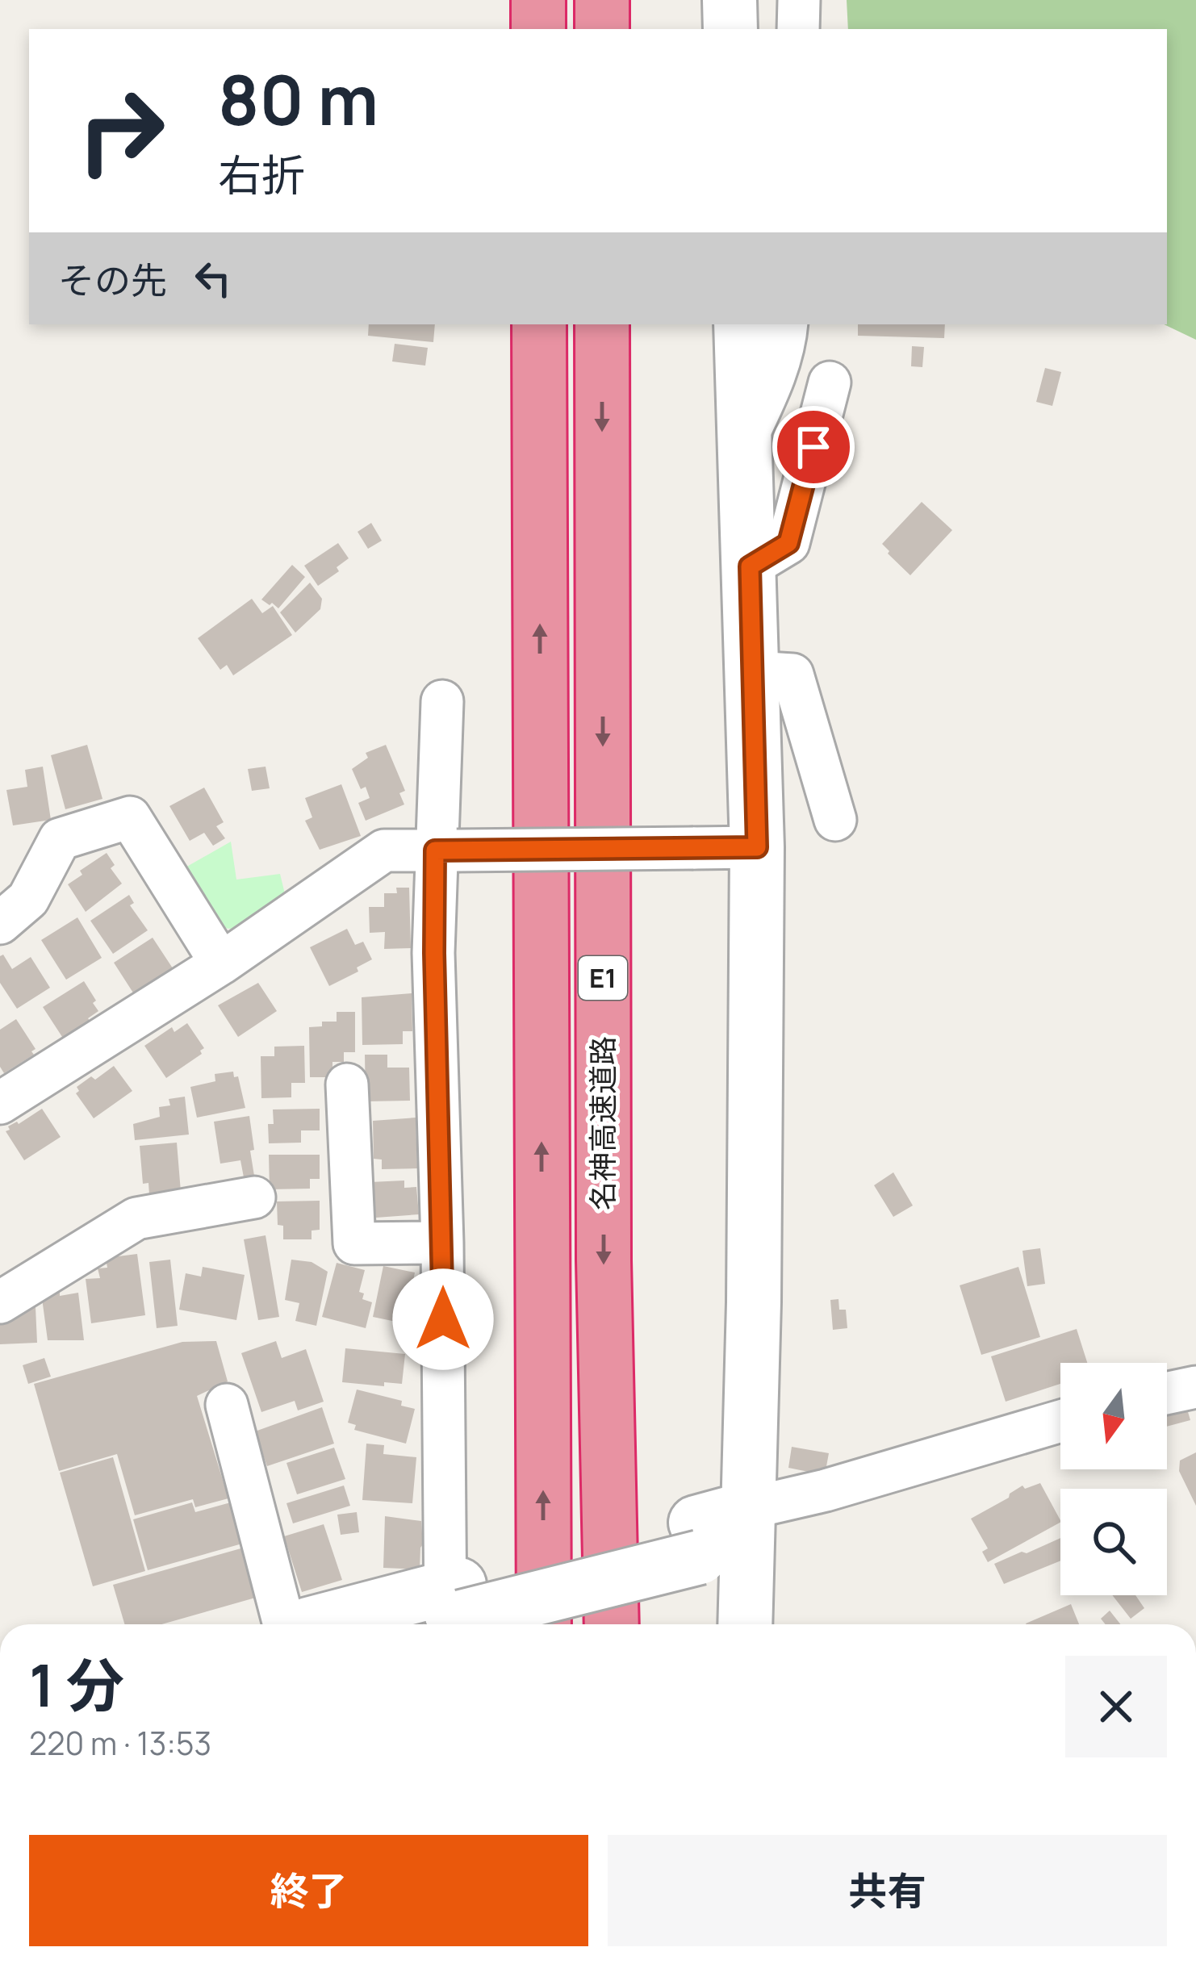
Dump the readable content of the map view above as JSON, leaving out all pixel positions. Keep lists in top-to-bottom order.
{
  "streets": {
    "highway": ["E1", "名神高速道路"]
  },
  "north": "bottom",
  "page": {
    "turn": ["80 m", "右折"],
    "then": "その先",
    "heading": ["1 分", "220 m · 13:53"],
    "buttons": ["終了", "共有"]
  }
}
